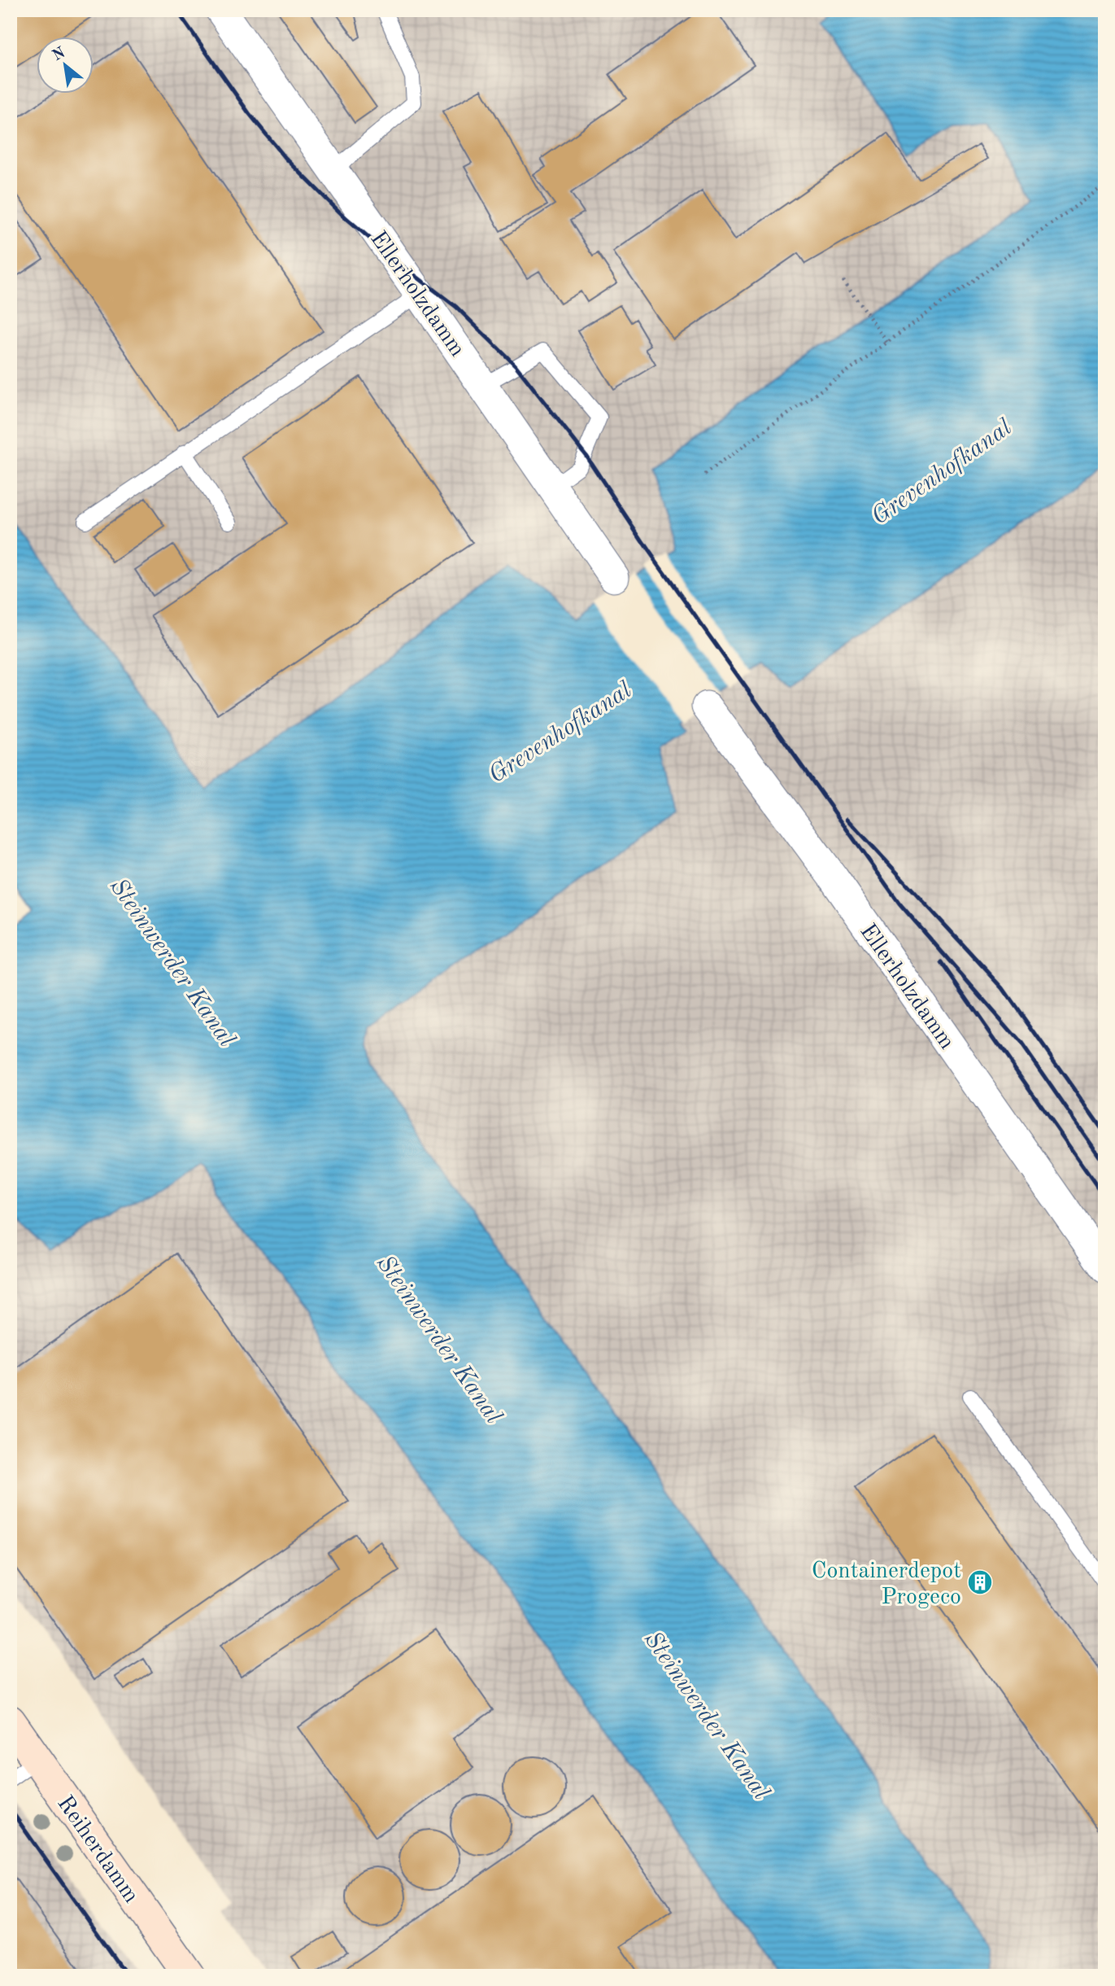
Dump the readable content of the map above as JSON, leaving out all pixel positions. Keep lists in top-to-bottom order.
{
  "streets": {
    "street": ["Ellerholzdamm", "Reiherdamm"]
  },
  "water": ["Grevenhofkanal", "Steinwerder Kanal"],
  "places": {
    "building": ["Containerdepot Progeco"]
  },
  "north": "top left"
}
